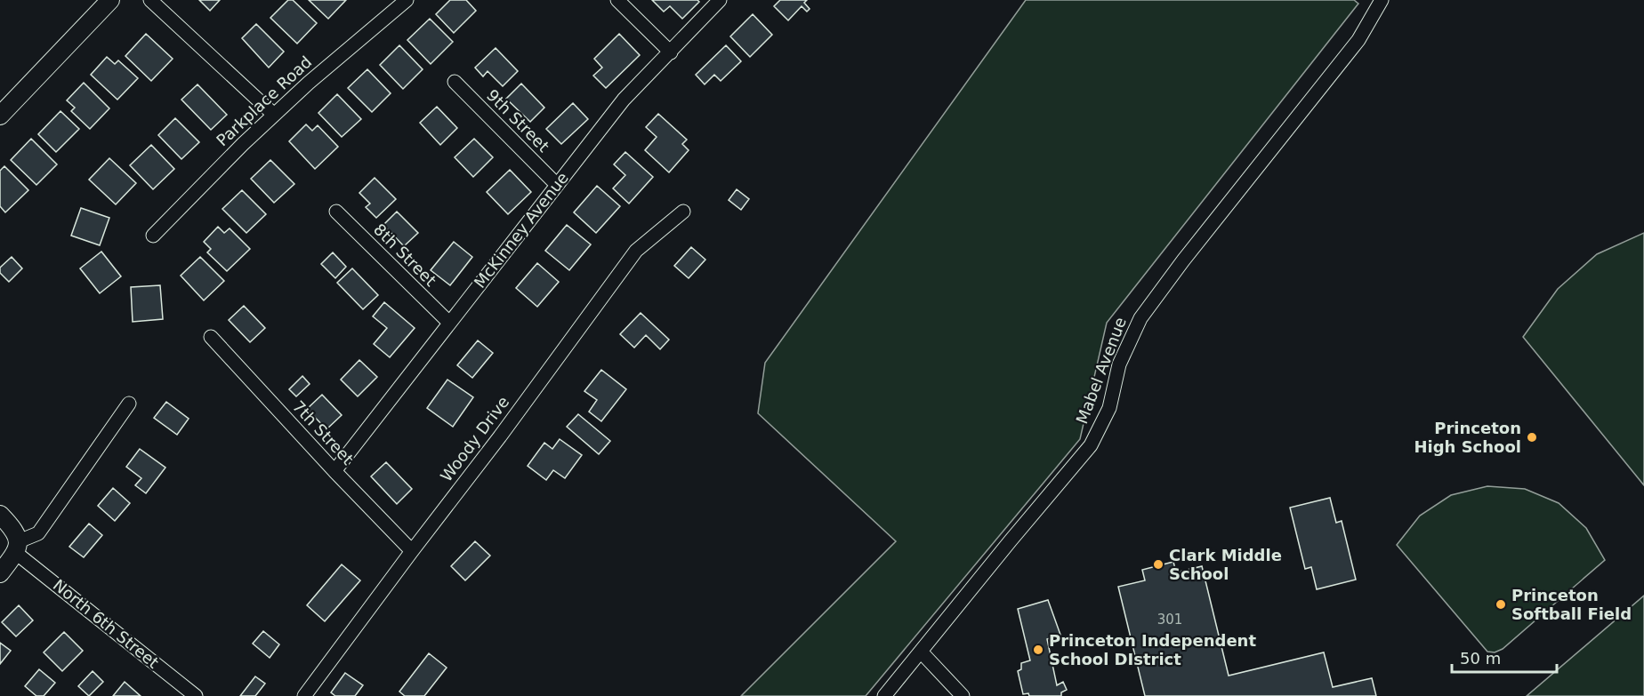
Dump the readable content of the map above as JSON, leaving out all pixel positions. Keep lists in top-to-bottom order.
{
  "streets": {
    "street": [
      "Parkplace Road",
      "9th Street",
      "McKinney Avenue",
      "8th Street",
      "Mabel Avenue",
      "7th Street",
      "Woody Drive",
      "North 6th Street"
    ]
  },
  "crossings": [
    ["9th Street", "McKinney Avenue"],
    ["McKinney Avenue", "8th Street"],
    ["McKinney Avenue", "7th Street"],
    ["7th Street", "Woody Drive"]
  ],
  "places": [
    "Princeton High School",
    "Clark Middle School",
    "Princeton Softball Field",
    "Princeton Independent School DIstrict"
  ],
  "house_numbers": ["301"],
  "scale_bar": "50 m"
}
